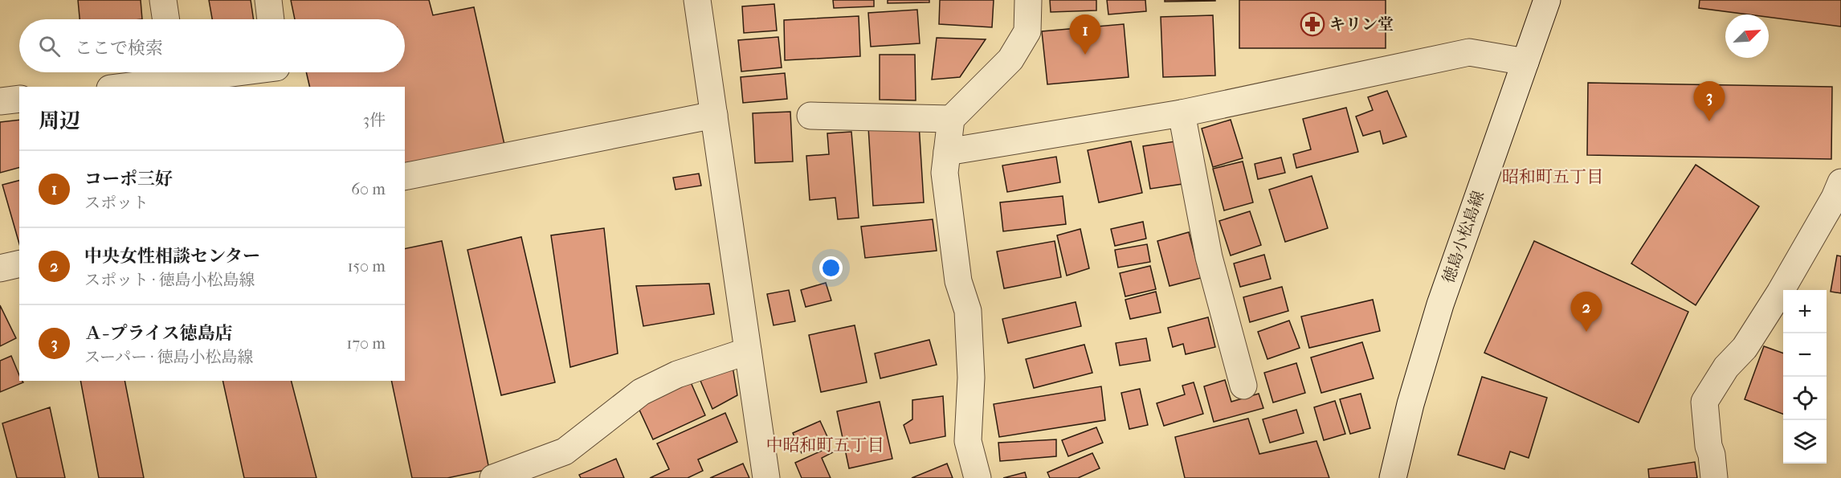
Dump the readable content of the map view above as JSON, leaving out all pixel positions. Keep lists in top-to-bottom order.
{
  "streets": {
    "street": ["徳島小松島線"]
  },
  "districts": ["昭和町五丁目", "中昭和町五丁目"],
  "places": {
    "pharmacy": ["キリン堂"]
  },
  "north": "top right",
  "page": {
    "pins": ["1", "3", "2"],
    "search": "ここで検索",
    "heading": ["周辺", "3件"],
    "list": [
      {
        "mark": "1",
        "name": "コーポ三好",
        "note": "スポット",
        "value": "60 m"
      },
      {
        "mark": "2",
        "name": "中央女性相談センター",
        "note": "スポット · 徳島小松島線",
        "value": "150 m"
      },
      {
        "mark": "3",
        "name": "Ａ−プライス徳島店",
        "note": "スーパー · 徳島小松島線",
        "value": "170 m"
      }
    ],
    "map_buttons": ["+", "−"]
  }
}
